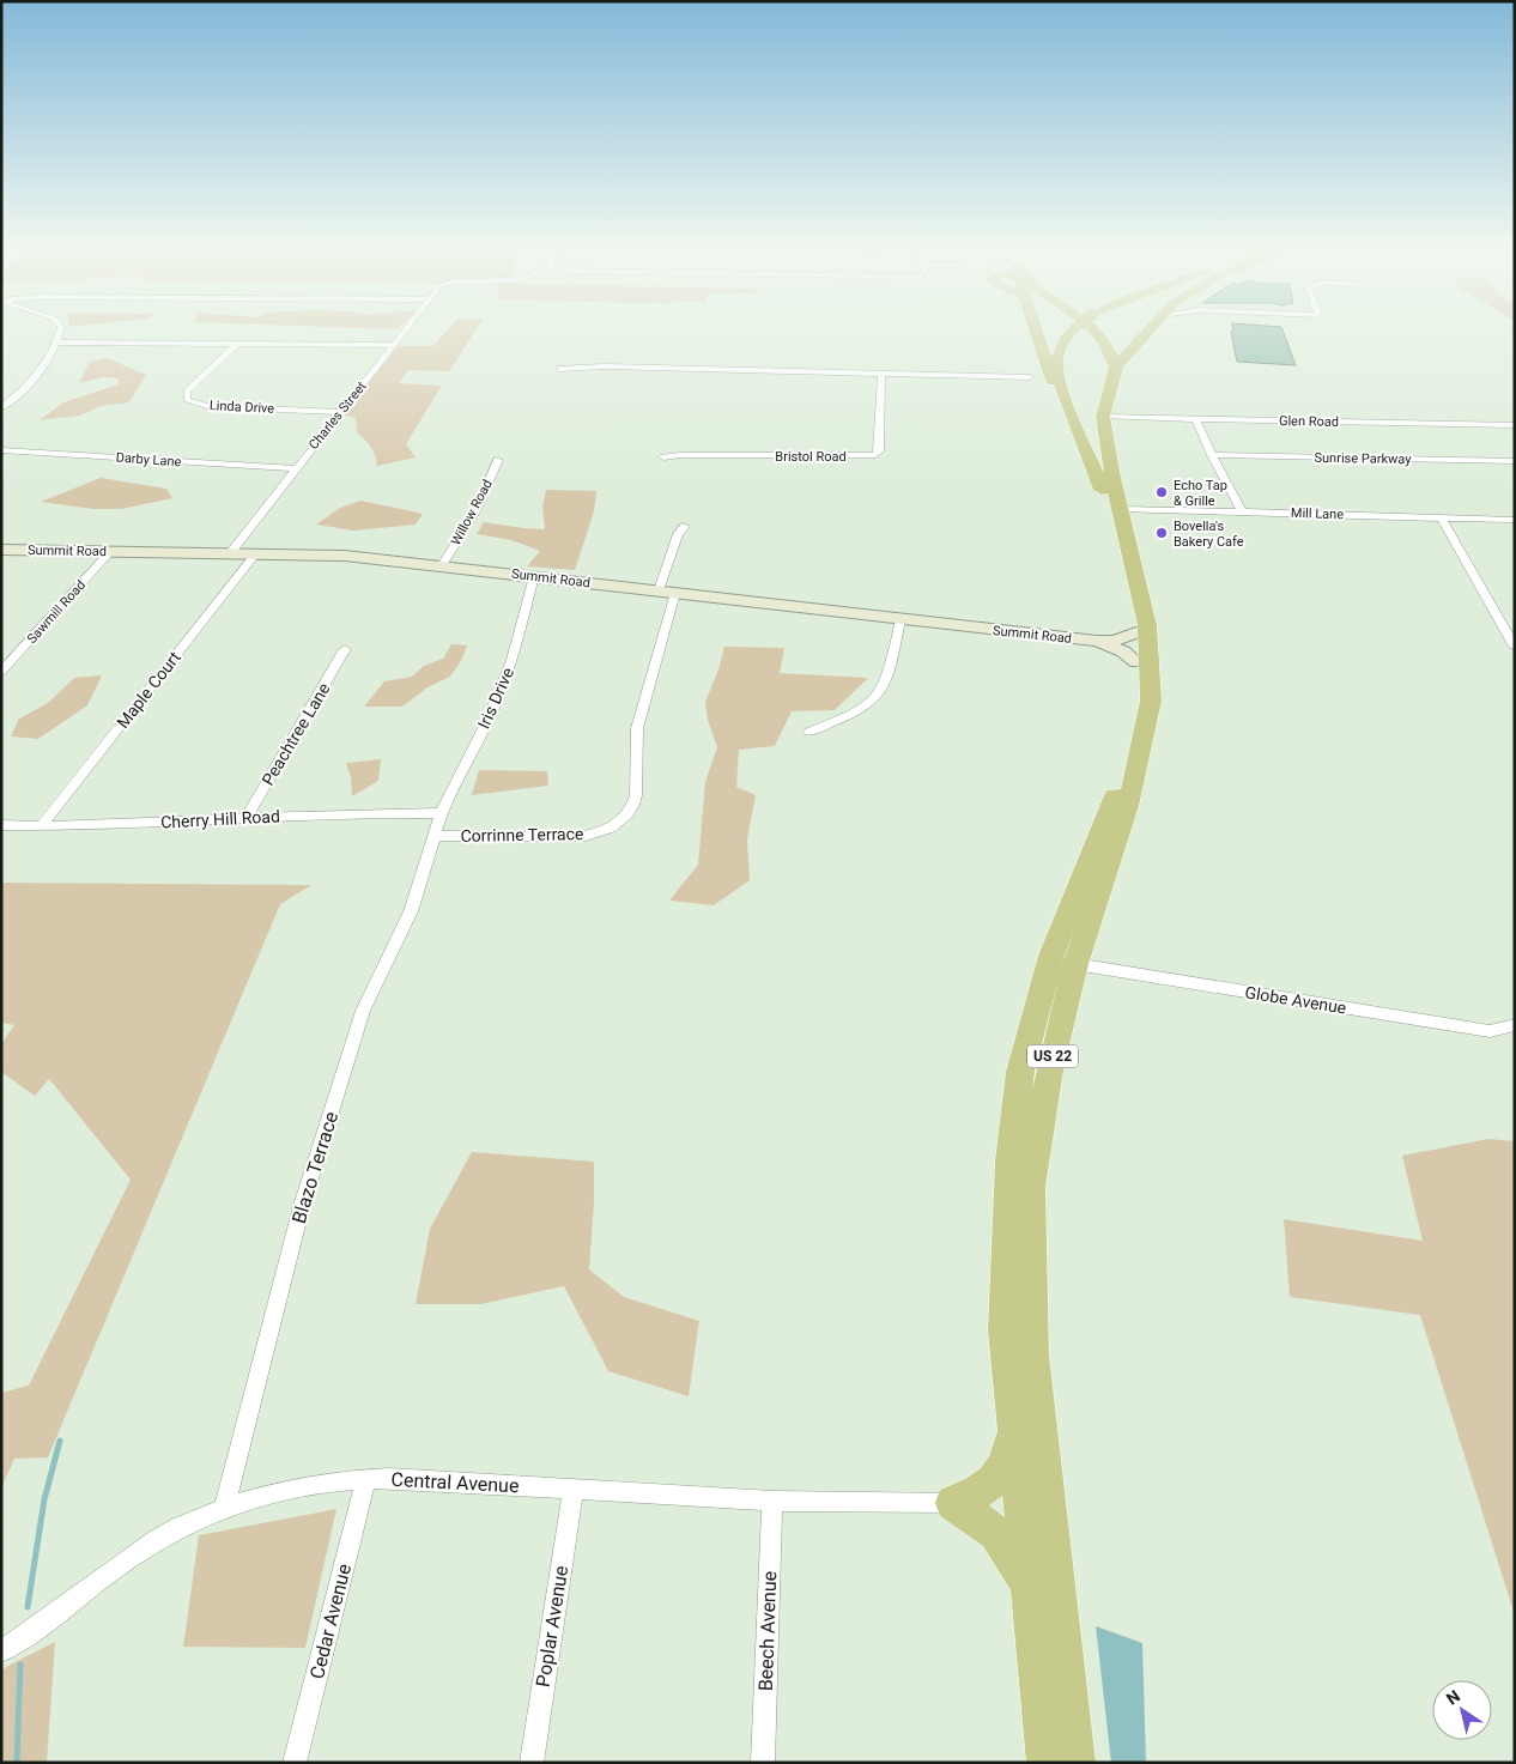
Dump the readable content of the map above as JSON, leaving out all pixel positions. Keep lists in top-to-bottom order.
{
  "streets": {
    "highway": ["US 22"],
    "main road": ["Summit Road"],
    "street": [
      "Linda Drive",
      "Charles Street",
      "Glen Road",
      "Bristol Road",
      "Sunrise Parkway",
      "Darby Lane",
      "Willow Road",
      "Mill Lane",
      "Sawmill Road",
      "Maple Court",
      "Iris Drive",
      "Peachtree Lane",
      "Cherry Hill Road",
      "Corrinne Terrace",
      "Globe Avenue",
      "Blazo Terrace",
      "Central Avenue",
      "Cedar Avenue",
      "Poplar Avenue",
      "Beech Avenue"
    ]
  },
  "crossings": [
    ["Linda Drive", "Charles Street"],
    ["Charles Street", "Darby Lane"],
    ["Charles Street", "Summit Road"],
    ["Glen Road", "US 22"],
    ["Willow Road", "Summit Road"],
    ["Mill Lane", "US 22"],
    ["Summit Road", "Sawmill Road"],
    ["Summit Road", "Maple Court"],
    ["Summit Road", "Iris Drive"],
    ["Summit Road", "Corrinne Terrace"],
    ["Summit Road", "US 22"],
    ["Maple Court", "Cherry Hill Road"],
    ["Iris Drive", "Cherry Hill Road"],
    ["Iris Drive", "Corrinne Terrace"],
    ["Iris Drive", "Blazo Terrace"],
    ["Peachtree Lane", "Cherry Hill Road"],
    ["Corrinne Terrace", "Blazo Terrace"],
    ["Globe Avenue", "US 22"],
    ["Blazo Terrace", "Central Avenue"],
    ["Central Avenue", "Cedar Avenue"],
    ["Central Avenue", "Poplar Avenue"],
    ["Central Avenue", "Beech Avenue"]
  ],
  "places": ["Echo Tap & Grille", "Bovella's Bakery Cafe"],
  "north": "top left"
}
